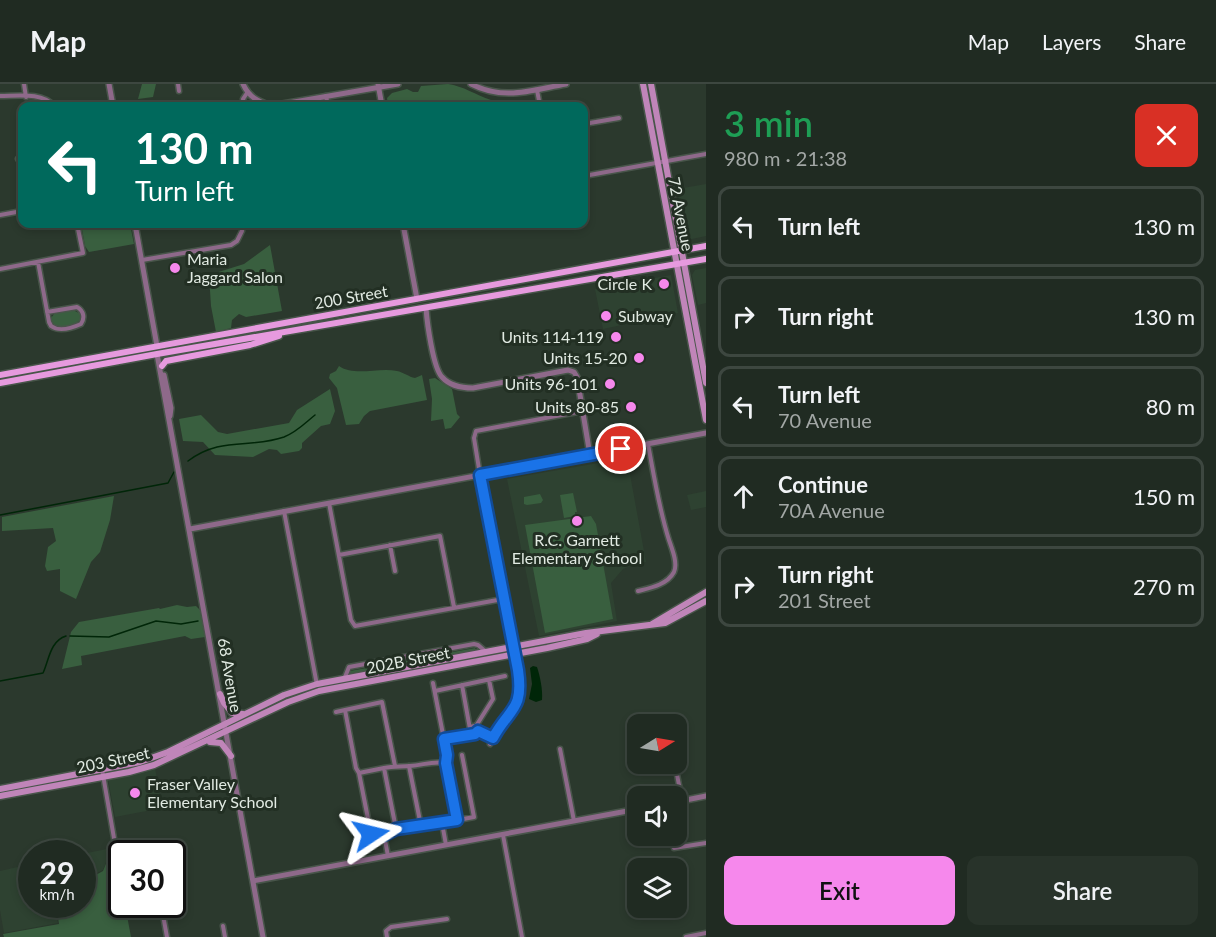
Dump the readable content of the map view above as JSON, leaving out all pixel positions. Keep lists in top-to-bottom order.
{
  "streets": {
    "main road": [
      "72 Avenue",
      "200 Street",
      "202B Street",
      "203 Street"
    ],
    "street": ["68 Avenue"]
  },
  "crossings": [
    ["72 Avenue", "200 Street"],
    ["200 Street", "68 Avenue"],
    ["202B Street", "68 Avenue"],
    ["202B Street", "203 Street"],
    ["68 Avenue", "203 Street"]
  ],
  "places": [
    "Maria Jaggard Salon",
    "Circle K",
    "Subway",
    "Units 114-119",
    "Units 15-20",
    "Units 96-101",
    "Units 80-85",
    "R.C. Garnett Elementary School",
    "Fraser Valley Elementary School"
  ],
  "north": "right",
  "page": {
    "header": "Map",
    "nav": ["Map", "Layers", "Share"],
    "heading": ["3 min", "980 m · 21:38"],
    "turn": ["130 m", "Turn left"],
    "list": [
      {
        "name": "Turn left",
        "value": "130 m"
      },
      {
        "name": "Turn right",
        "value": "130 m"
      },
      {
        "name": "Turn left",
        "note": "70 Avenue",
        "value": "80 m"
      },
      {
        "name": "Continue",
        "note": "70A Avenue",
        "value": "150 m"
      },
      {
        "name": "Turn right",
        "note": "201 Street",
        "value": "270 m"
      }
    ],
    "speed": "29 km/h",
    "limit": "30",
    "buttons": ["Exit", "Share"]
  }
}
